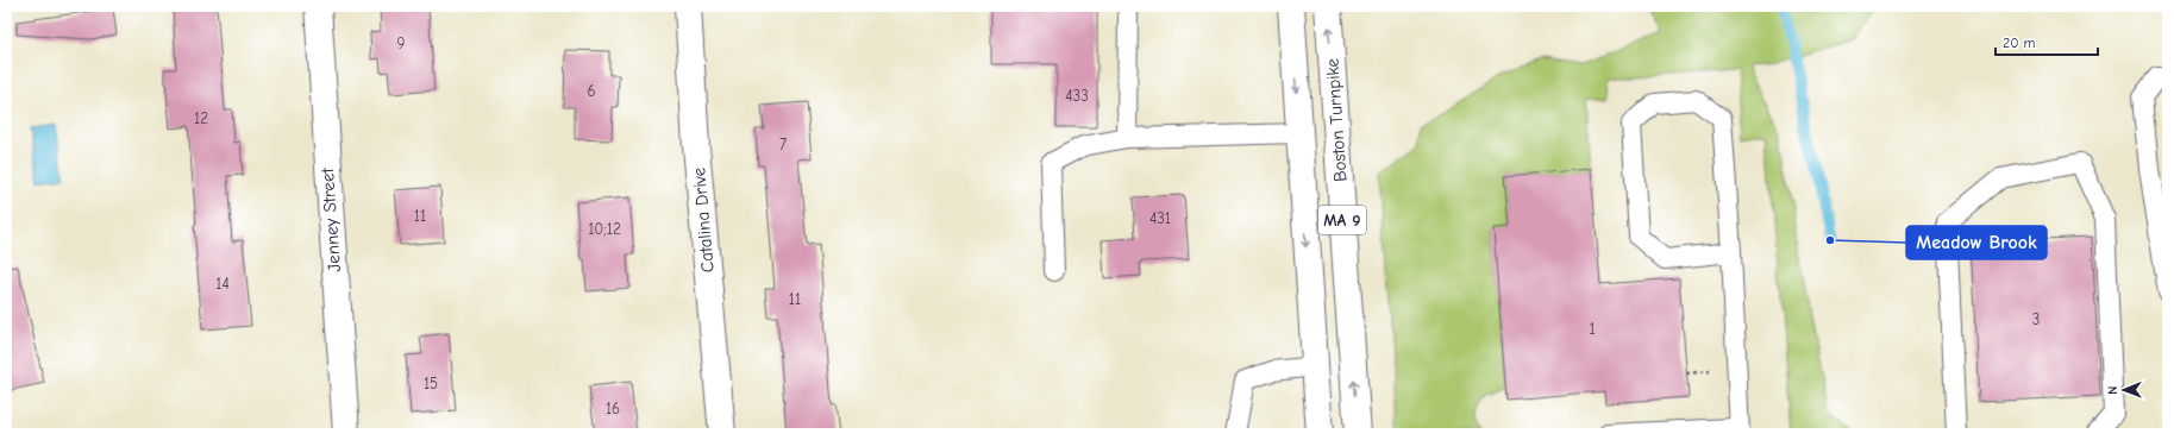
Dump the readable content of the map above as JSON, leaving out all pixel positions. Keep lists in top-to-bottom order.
{
  "streets": {
    "main road": [
      "Boston Turnpike",
      "Jenney Street",
      "Catalina Drive",
      "MA 9"
    ]
  },
  "places": ["Meadow Brook"],
  "house_numbers": [
    "9",
    "6",
    "433",
    "12",
    "7",
    "11",
    "431",
    "10;12",
    "14",
    "11",
    "3",
    "1",
    "15",
    "16"
  ],
  "scale_bar": "20 m",
  "north": "left"
}
